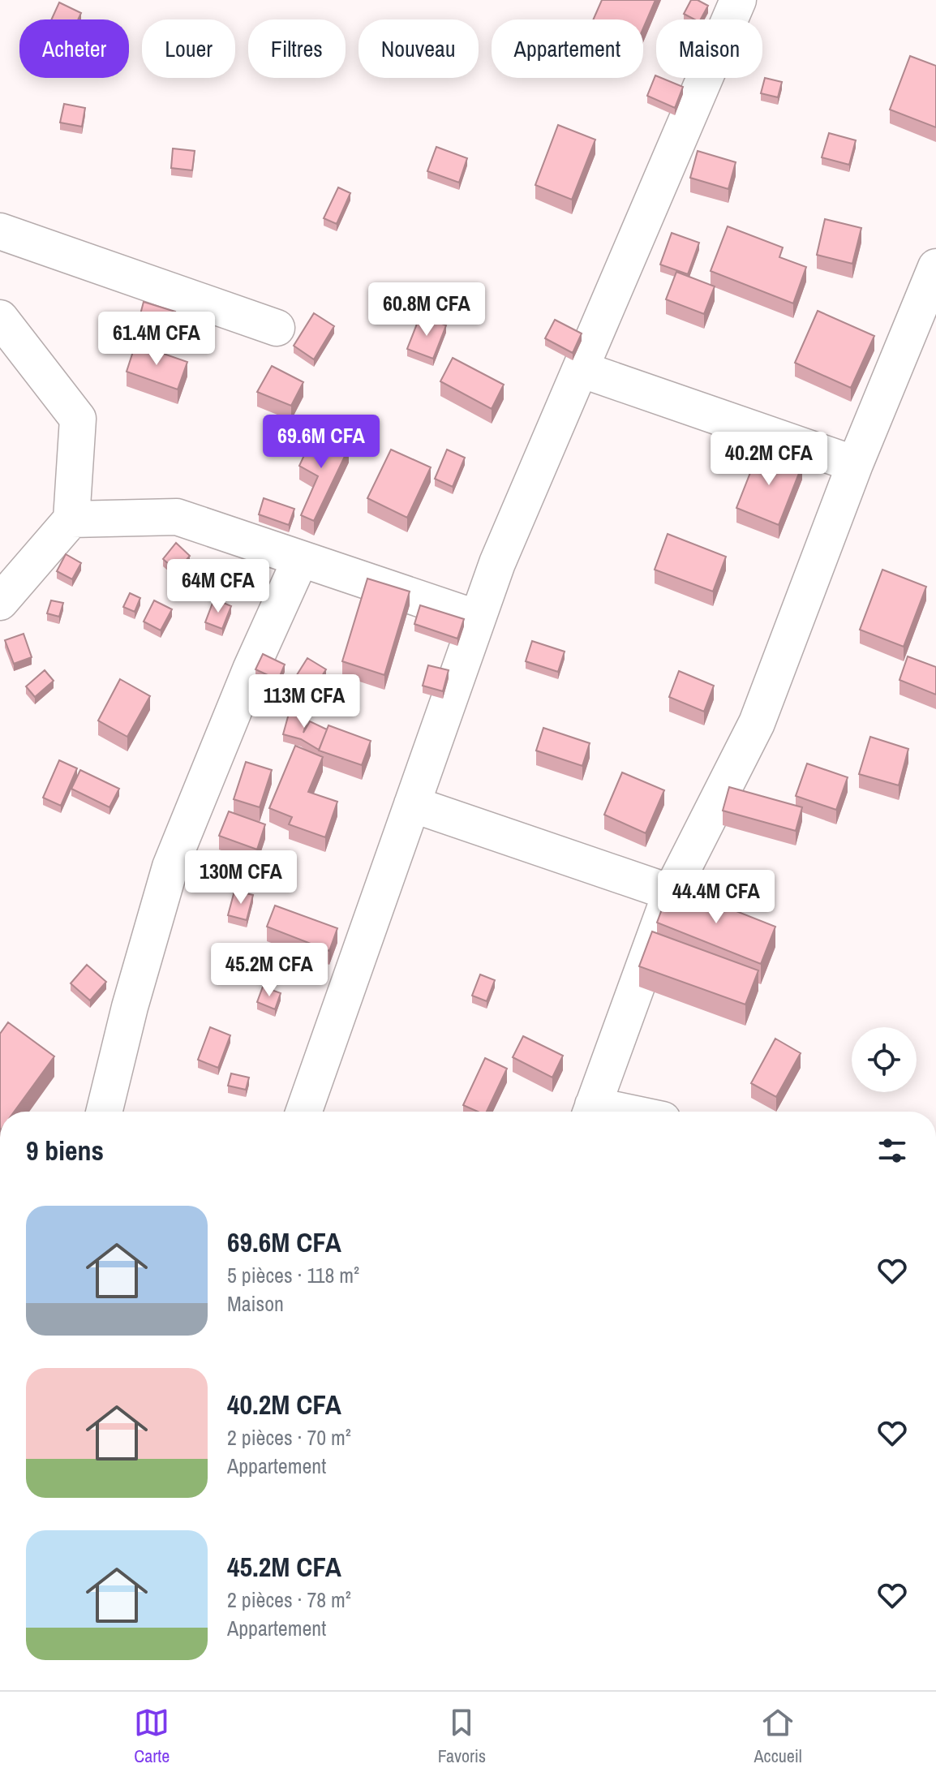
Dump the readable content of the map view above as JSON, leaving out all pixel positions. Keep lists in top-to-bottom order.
{
  "page": {
    "chip": [
      "Acheter",
      "Louer",
      "Filtres",
      "Nouveau",
      "Appartement",
      "Maison"
    ],
    "price": [
      "60.8M CFA",
      "61.4M CFA",
      "69.6M CFA",
      "40.2M CFA",
      "64M CFA",
      "113M CFA",
      "130M CFA",
      "44.4M CFA",
      "45.2M CFA"
    ],
    "heading": "9 biens",
    "list": [
      {
        "name": "69.6M CFA",
        "note": "5 pièces · 118 m² · Maison"
      },
      {
        "name": "40.2M CFA",
        "note": "2 pièces · 70 m² · Appartement"
      },
      {
        "name": "45.2M CFA",
        "note": "2 pièces · 78 m² · Appartement"
      }
    ],
    "tabs": ["Carte", "Favoris", "Accueil"]
  }
}
